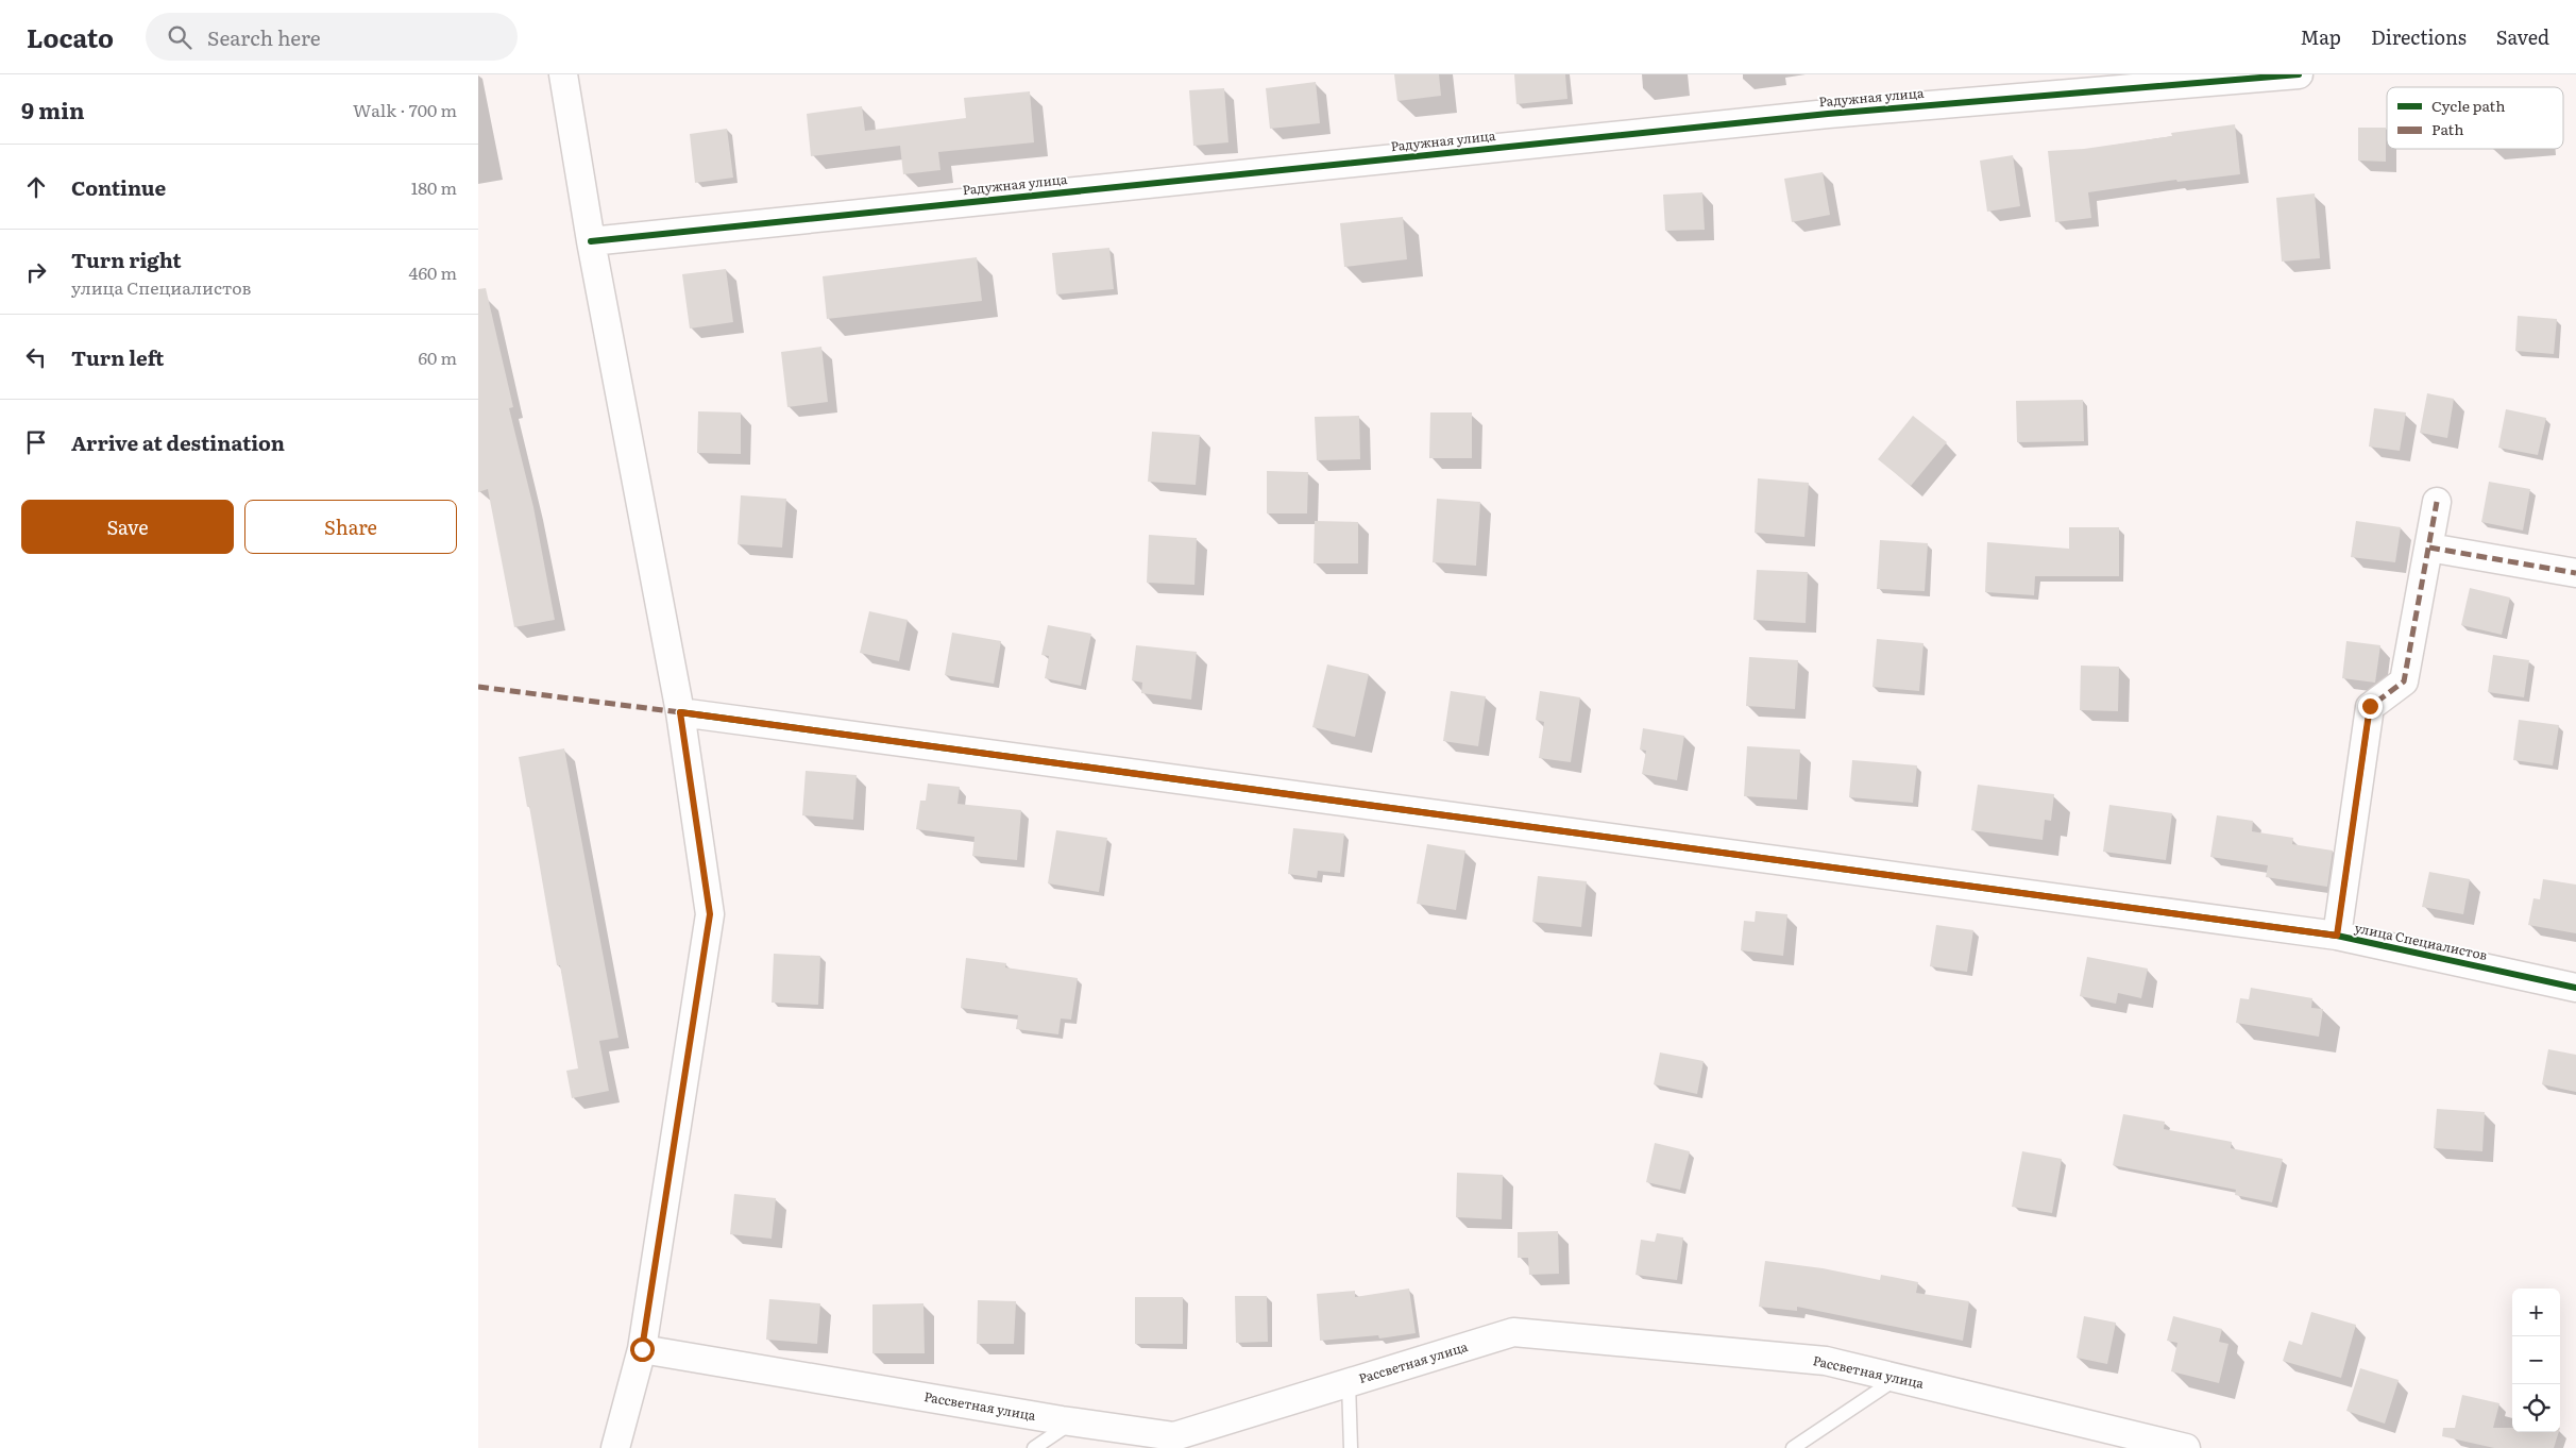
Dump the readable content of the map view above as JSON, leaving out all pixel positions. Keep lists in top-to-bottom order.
{
  "streets": {
    "street": ["Радужная улица", "улица Специалистов", "Рассветная улица"]
  },
  "legend": ["Cycle path", "Path"],
  "page": {
    "header": "Locato",
    "search": "Search here",
    "nav": ["Map", "Directions", "Saved"],
    "heading": ["9 min", "Walk · 700 m"],
    "list": [
      ["Continue", "180 m"],
      ["Turn right", "улица Специалистов", "460 m"],
      ["Turn left", "60 m"],
      "Arrive at destination"
    ],
    "buttons": ["Save", "Share"],
    "map_buttons": ["+", "−"]
  }
}
